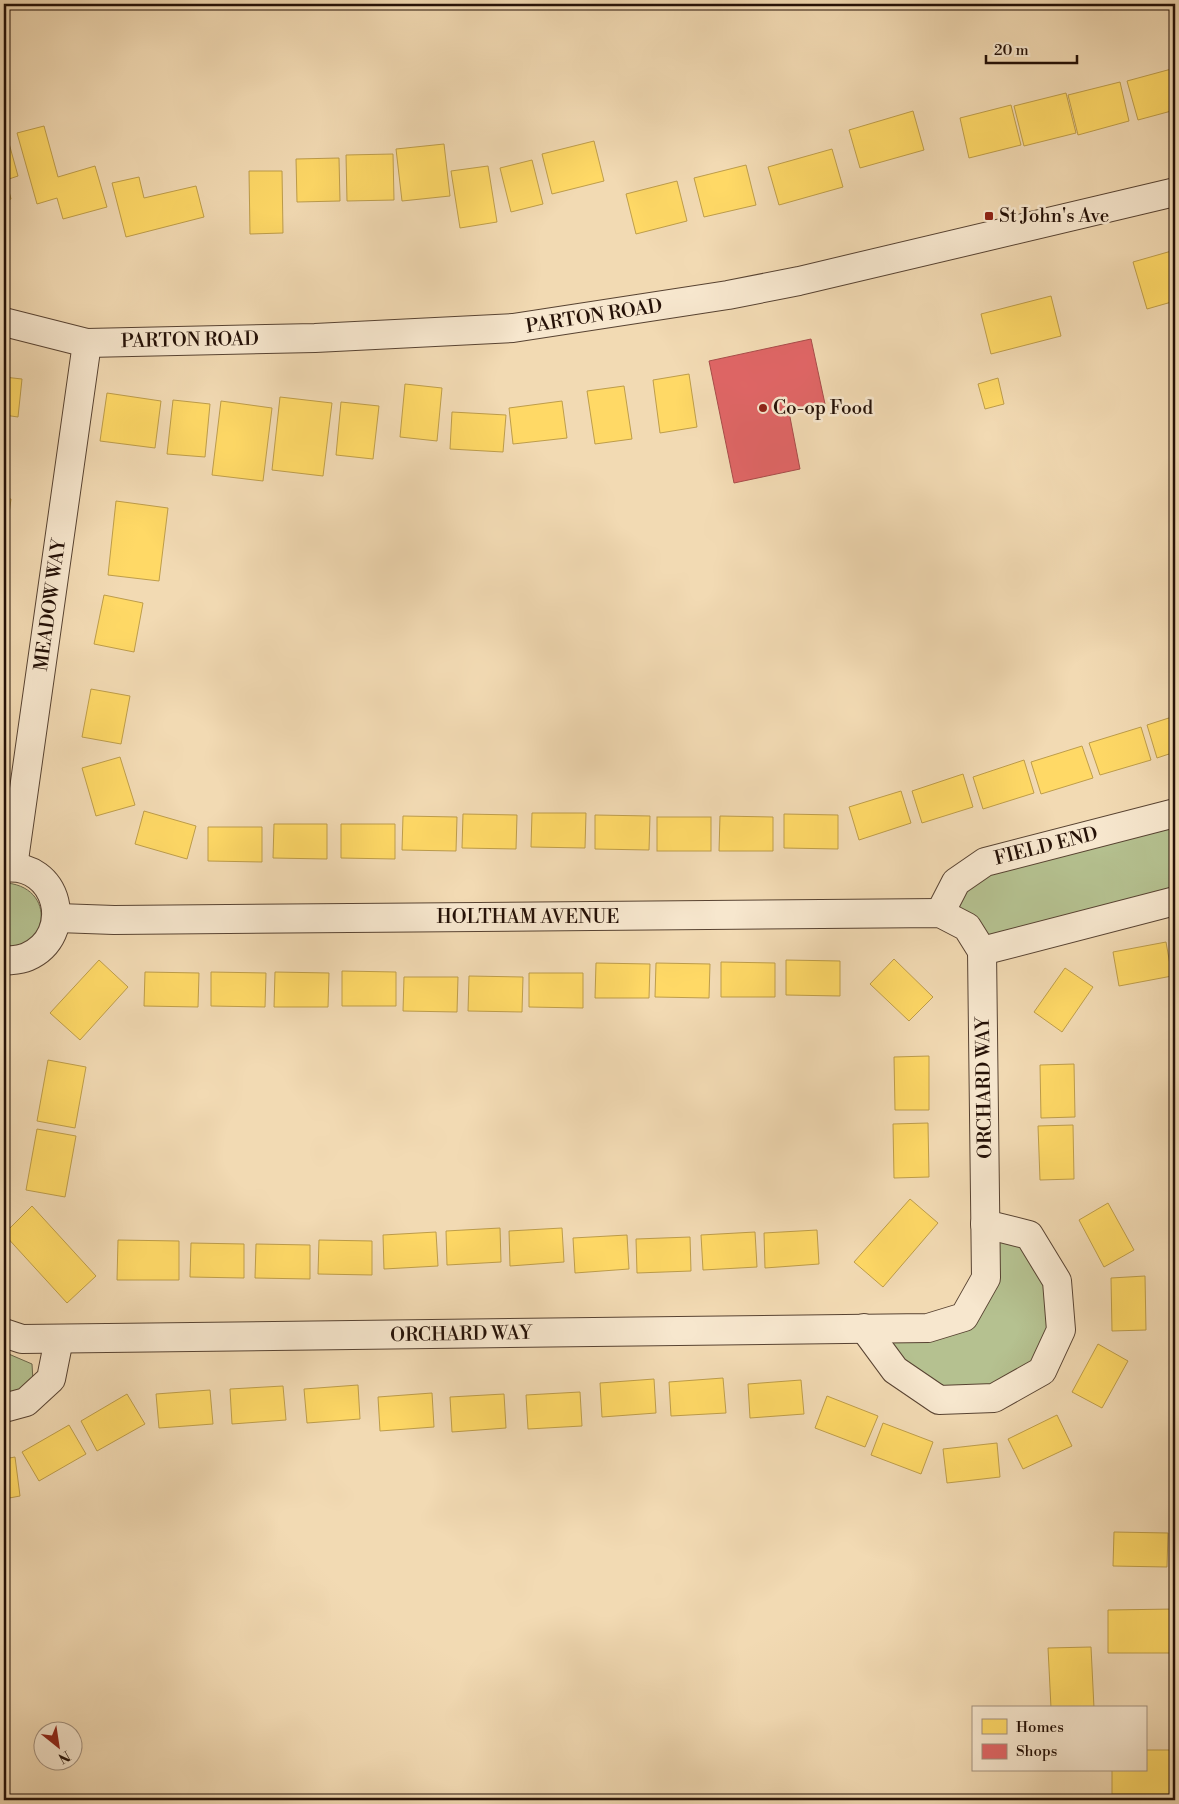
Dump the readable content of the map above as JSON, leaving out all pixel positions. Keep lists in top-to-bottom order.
{
  "streets": {
    "street": [
      "PARTON ROAD",
      "MEADOW WAY",
      "FIELD END",
      "HOLTHAM AVENUE",
      "ORCHARD WAY"
    ]
  },
  "crossings": [
    ["PARTON ROAD", "MEADOW WAY"],
    ["FIELD END", "HOLTHAM AVENUE"],
    ["HOLTHAM AVENUE", "ORCHARD WAY"]
  ],
  "places": {
    "transit": ["St John's Ave"],
    "other": ["Co-op Food"]
  },
  "legend": ["Homes", "Shops"],
  "scale_bar": "20 m",
  "north": "bottom right"
}
